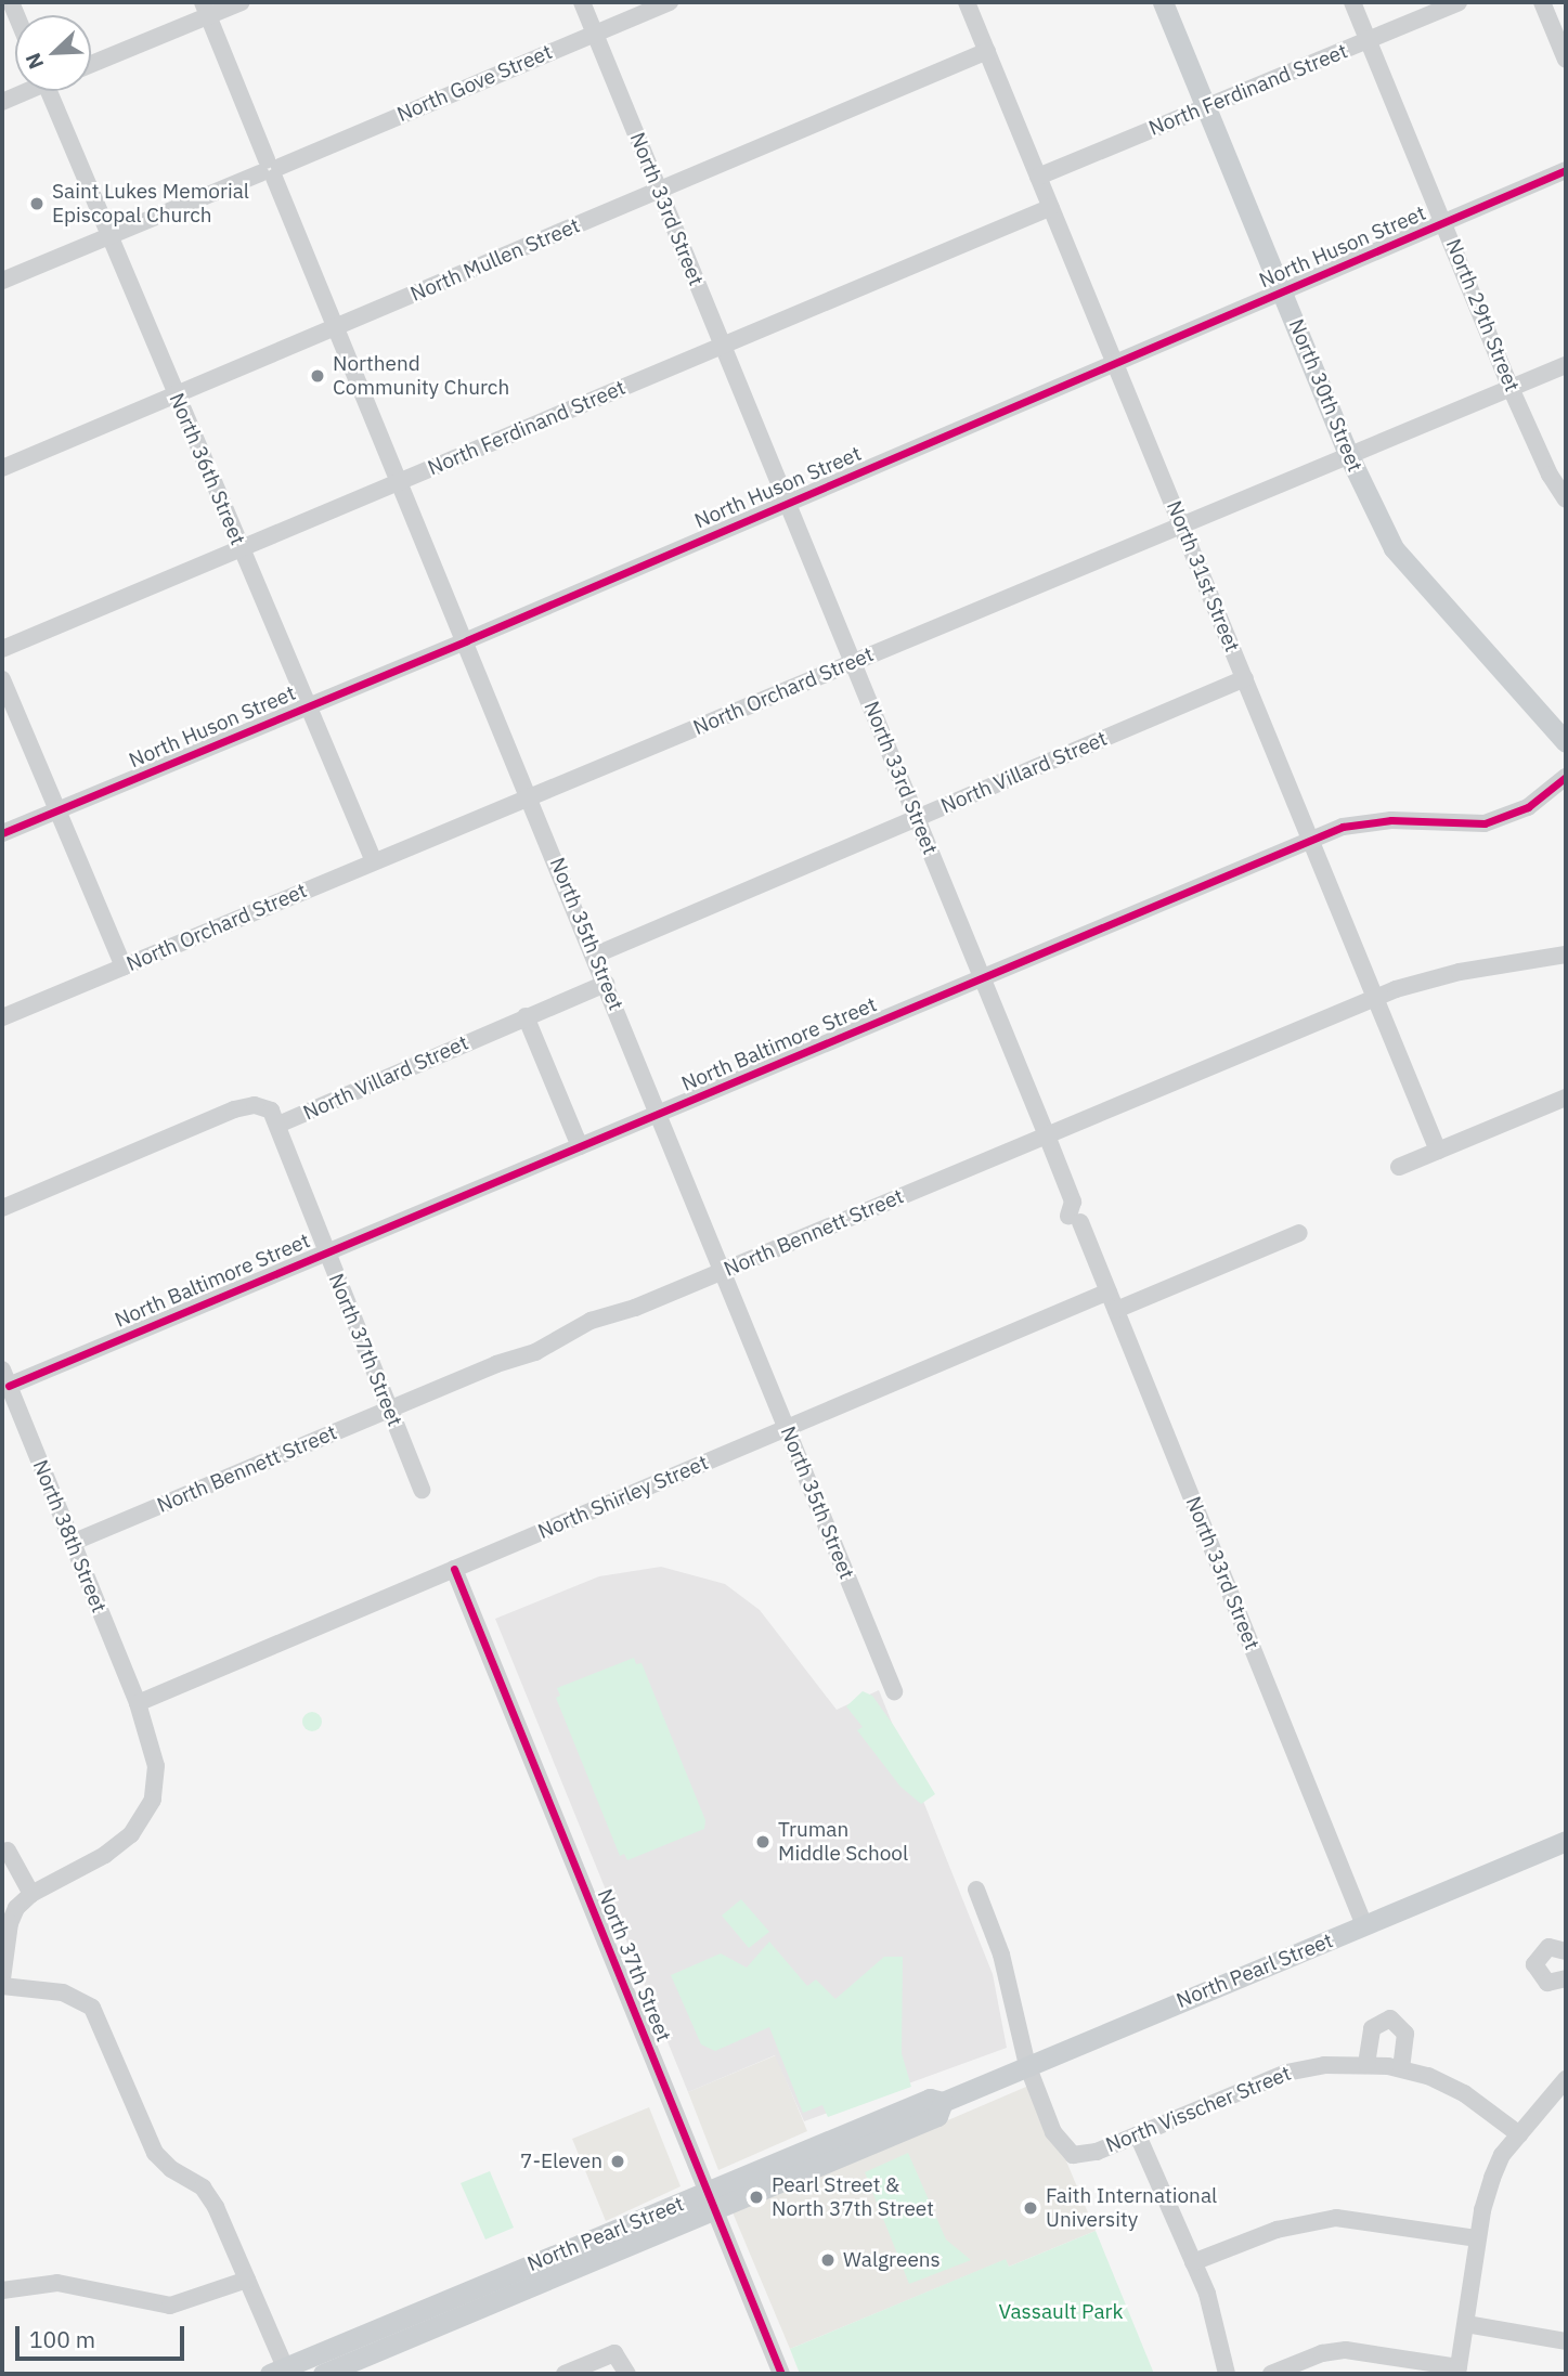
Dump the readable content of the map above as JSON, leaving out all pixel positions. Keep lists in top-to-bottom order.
{
  "streets": {
    "main road": ["North 30th Street", "North Pearl Street"],
    "street": [
      "North Gove Street",
      "North Ferdinand Street",
      "North 33rd Street",
      "North Huson Street",
      "North Mullen Street",
      "North 29th Street",
      "North 36th Street",
      "North 31st Street",
      "North Orchard Street",
      "North Villard Street",
      "North 35th Street",
      "North Baltimore Street",
      "North Bennett Street",
      "North 37th Street",
      "North Shirley Street",
      "North 38th Street",
      "North Visscher Street"
    ]
  },
  "crossings": [
    ["North Gove Street", "North 33rd Street"],
    ["North Gove Street", "North 36th Street"],
    ["North Gove Street", "North 35th Street"],
    ["North Ferdinand Street", "North 33rd Street"],
    ["North Ferdinand Street", "North 29th Street"],
    ["North Ferdinand Street", "North 30th Street"],
    ["North Ferdinand Street", "North 36th Street"],
    ["North Ferdinand Street", "North 31st Street"],
    ["North Ferdinand Street", "North 35th Street"],
    ["North 33rd Street", "North Huson Street"],
    ["North 33rd Street", "North Mullen Street"],
    ["North 33rd Street", "North Orchard Street"],
    ["North 33rd Street", "North Villard Street"],
    ["North 33rd Street", "North Baltimore Street"],
    ["North 33rd Street", "North Bennett Street"],
    ["North 33rd Street", "North Shirley Street"],
    ["North 33rd Street", "North Pearl Street"],
    ["North Huson Street", "North 29th Street"],
    ["North Huson Street", "North 30th Street"],
    ["North Huson Street", "North 36th Street"],
    ["North Huson Street", "North 31st Street"],
    ["North Huson Street", "North 35th Street"],
    ["North Mullen Street", "North 36th Street"],
    ["North Mullen Street", "North 31st Street"],
    ["North Mullen Street", "North 35th Street"],
    ["North 29th Street", "North Orchard Street"],
    ["North 30th Street", "North Orchard Street"],
    ["North 36th Street", "North Orchard Street"],
    ["North 31st Street", "North Orchard Street"],
    ["North 31st Street", "North Villard Street"],
    ["North 31st Street", "North Baltimore Street"],
    ["North 31st Street", "North Bennett Street"],
    ["North Orchard Street", "North 35th Street"],
    ["North Villard Street", "North 35th Street"],
    ["North Villard Street", "North 37th Street"],
    ["North 35th Street", "North Baltimore Street"],
    ["North 35th Street", "North Bennett Street"],
    ["North 35th Street", "North Shirley Street"],
    ["North Baltimore Street", "North 37th Street"],
    ["North Baltimore Street", "North 38th Street"],
    ["North Bennett Street", "North 37th Street"],
    ["North Bennett Street", "North 38th Street"],
    ["North 37th Street", "North Shirley Street"],
    ["North 37th Street", "North Pearl Street"],
    ["North Shirley Street", "North 38th Street"],
    ["North Pearl Street", "North Visscher Street"]
  ],
  "parks": ["Vassault Park"],
  "places": [
    "Saint Lukes Memorial Episcopal Church",
    "Northend Community Church",
    "Truman Middle School",
    "7-Eleven",
    "Pearl Street & North 37th Street",
    "Faith International University",
    "Walgreens"
  ],
  "scale_bar": "100 m",
  "north": "bottom left"
}
